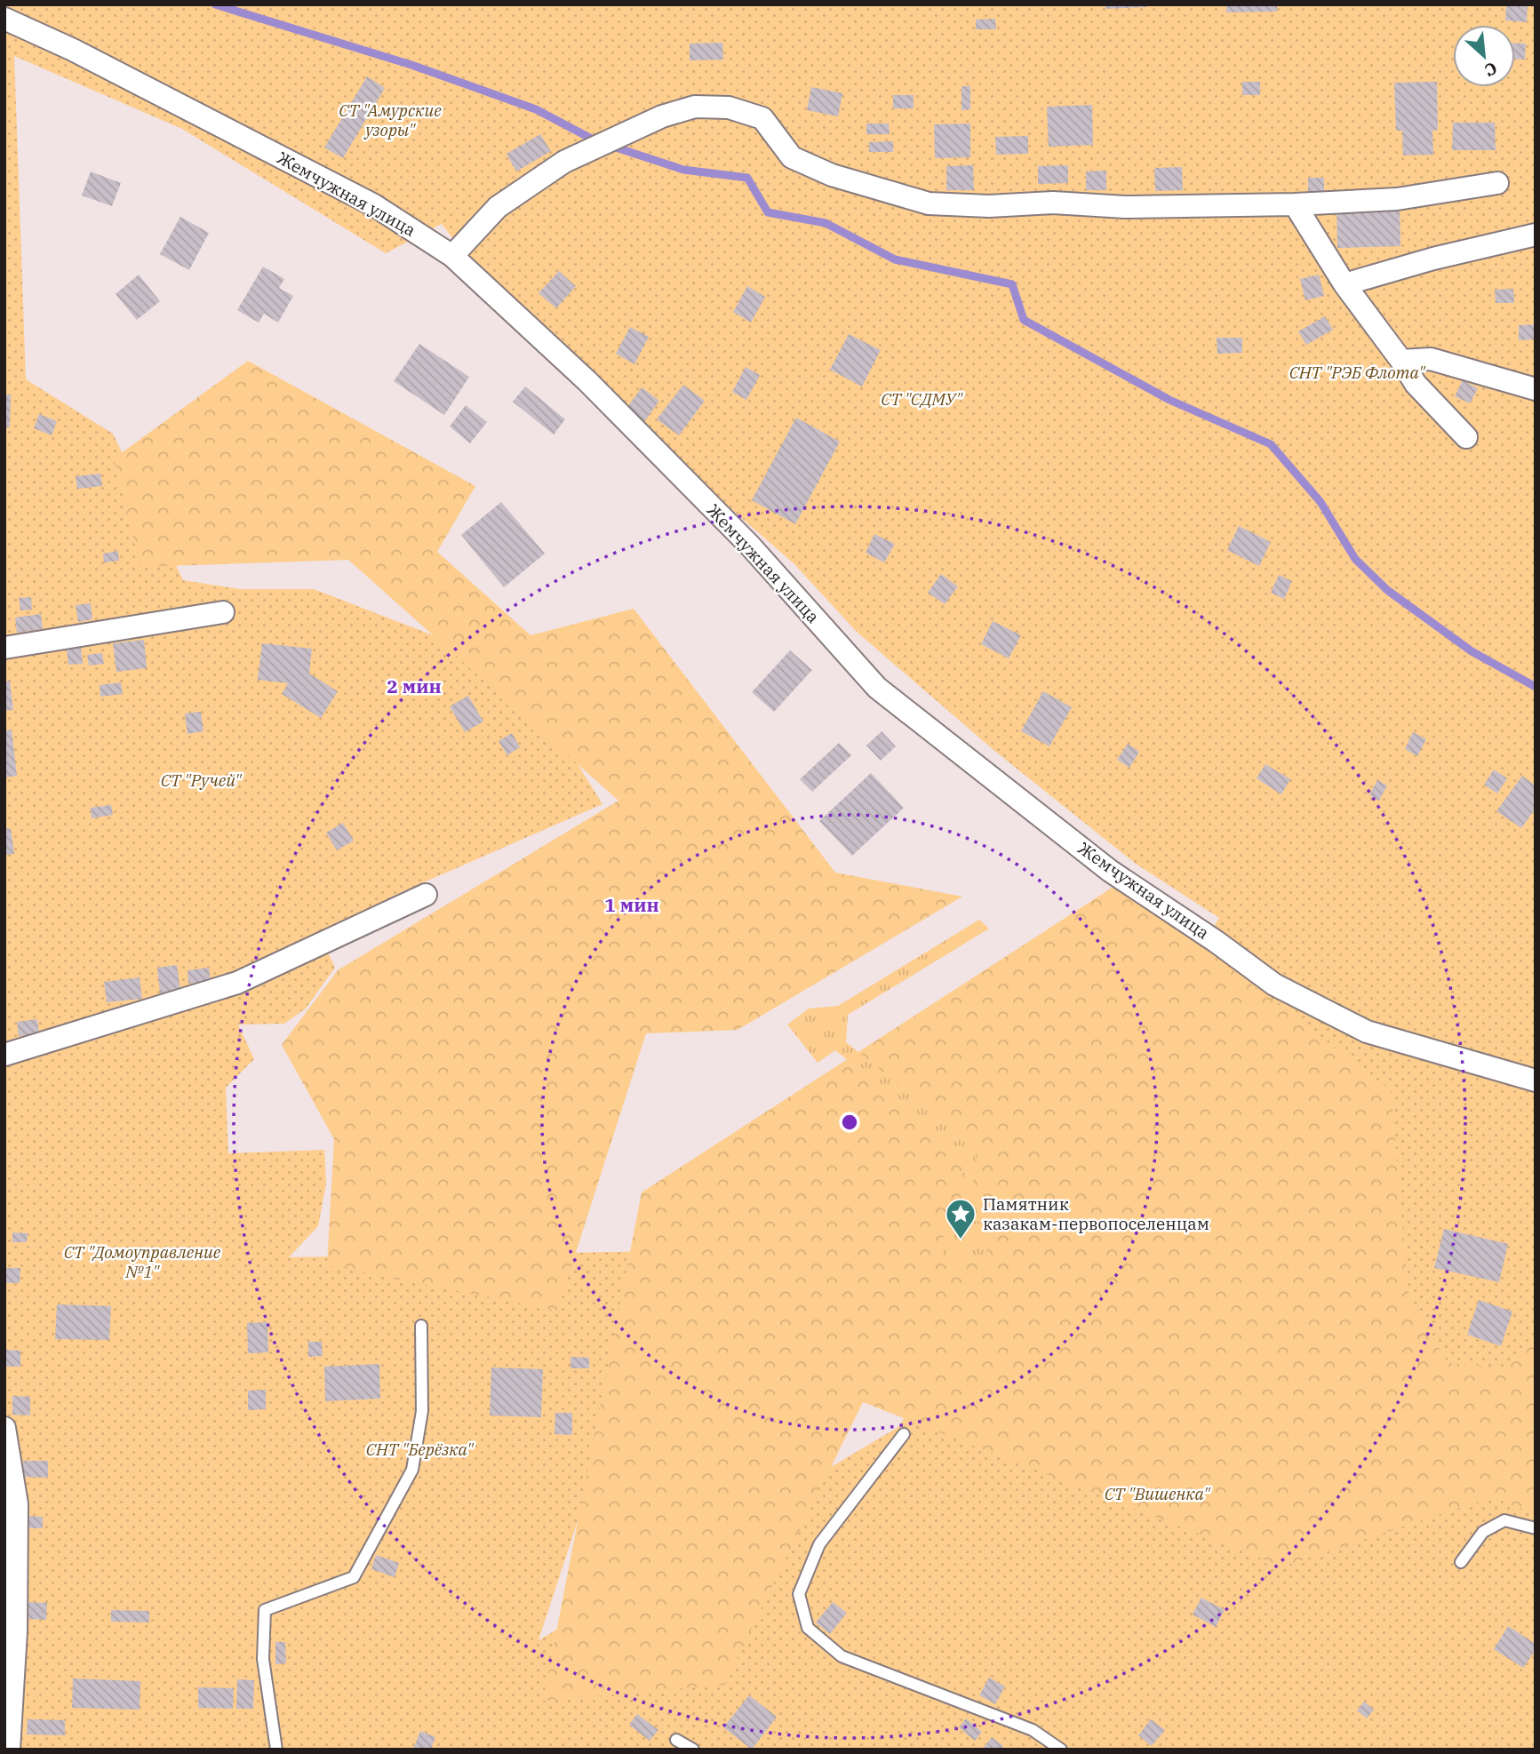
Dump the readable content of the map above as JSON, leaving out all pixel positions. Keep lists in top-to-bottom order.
{
  "streets": {
    "street": ["Жемчужная улица"]
  },
  "parks": [
    "СТ \"Амурские узоры\"",
    "СНТ \"РЭБ Флота\"",
    "СТ \"СДМУ\"",
    "СТ \"Ручей\"",
    "СТ \"Домоуправление №1\"",
    "СНТ \"Берёзка\"",
    "СТ \"Вишенка\""
  ],
  "places": {
    "place": ["Памятник казакам-первопоселенцам"]
  },
  "north": "bottom right",
  "rings": ["2 мин", "1 мин"]
}
